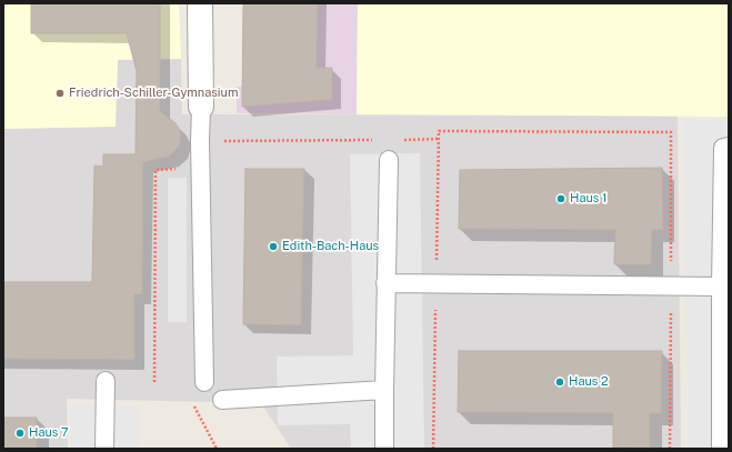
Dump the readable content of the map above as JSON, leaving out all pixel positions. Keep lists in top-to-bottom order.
{
  "places": [
    "Friedrich-Schiller-Gymnasium",
    "Haus 1",
    "Edith-Bach-Haus",
    "Haus 2",
    "Haus 7"
  ]
}
